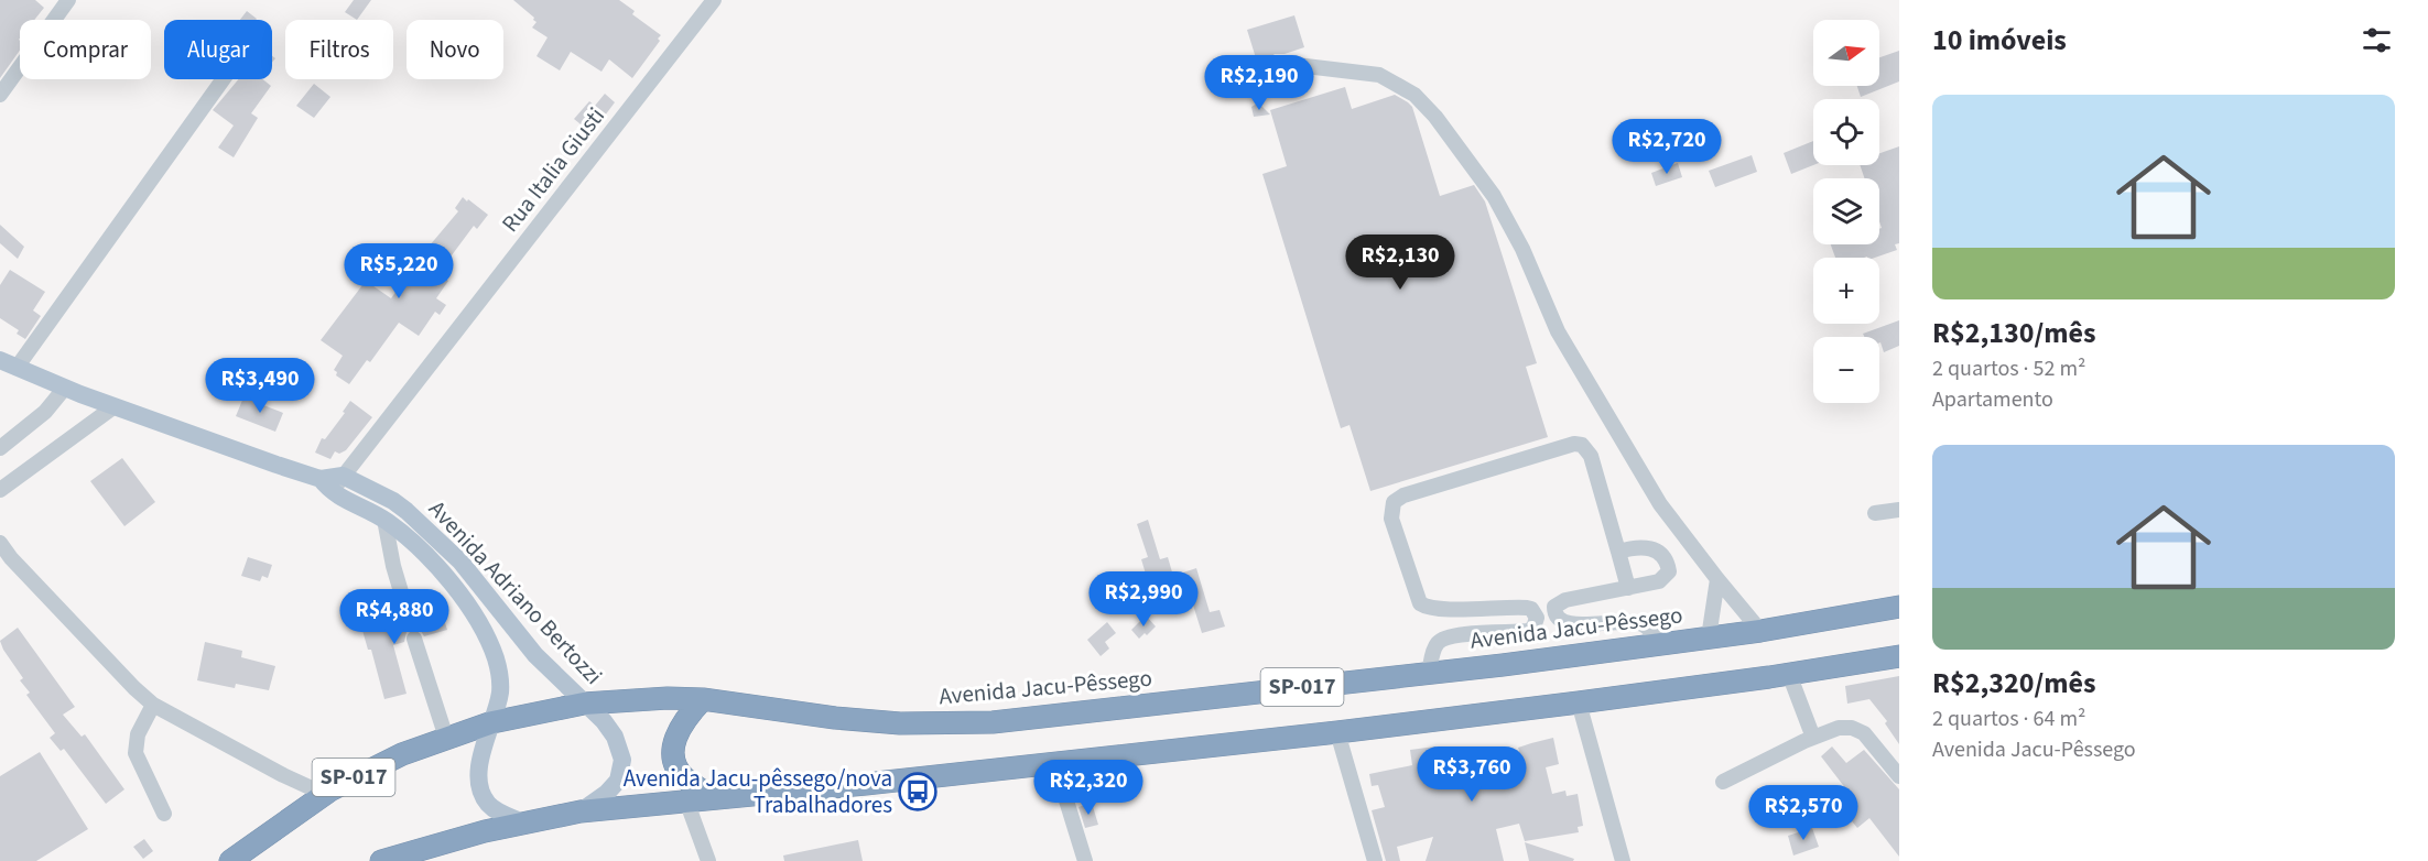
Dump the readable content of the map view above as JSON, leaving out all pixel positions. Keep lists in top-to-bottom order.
{
  "streets": {
    "highway": ["Avenida Jacu-Pêssego", "SP-017"],
    "main road": ["Avenida Adriano Bertozzi"],
    "street": ["Rua Italia Giusti"]
  },
  "crossings": [
    ["Rua Italia Giusti", "Avenida Adriano Bertozzi"],
    ["Avenida Adriano Bertozzi", "Avenida Jacu-Pêssego"],
    ["Avenida Adriano Bertozzi", "SP-017"],
    ["Avenida Jacu-Pêssego", "SP-017"]
  ],
  "places": {
    "bus stop": ["Avenida Jacu-pêssego/nova Trabalhadores"]
  },
  "north": "right",
  "page": {
    "heading": "10 imóveis",
    "map_buttons": ["+", "−"],
    "chip": [
      "Comprar",
      "Alugar",
      "Filtros",
      "Novo"
    ],
    "price": [
      "R$2,190",
      "R$2,720",
      "R$2,130",
      "R$5,220",
      "R$3,490",
      "R$2,990",
      "R$4,880",
      "R$3,760",
      "R$2,320",
      "R$2,570"
    ],
    "list": [
      {
        "name": "R$2,130/mês",
        "note": "2 quartos · 52 m² · Apartamento"
      },
      {
        "name": "R$2,320/mês",
        "note": "2 quartos · 64 m² · Avenida Jacu-Pêssego"
      }
    ]
  }
}
